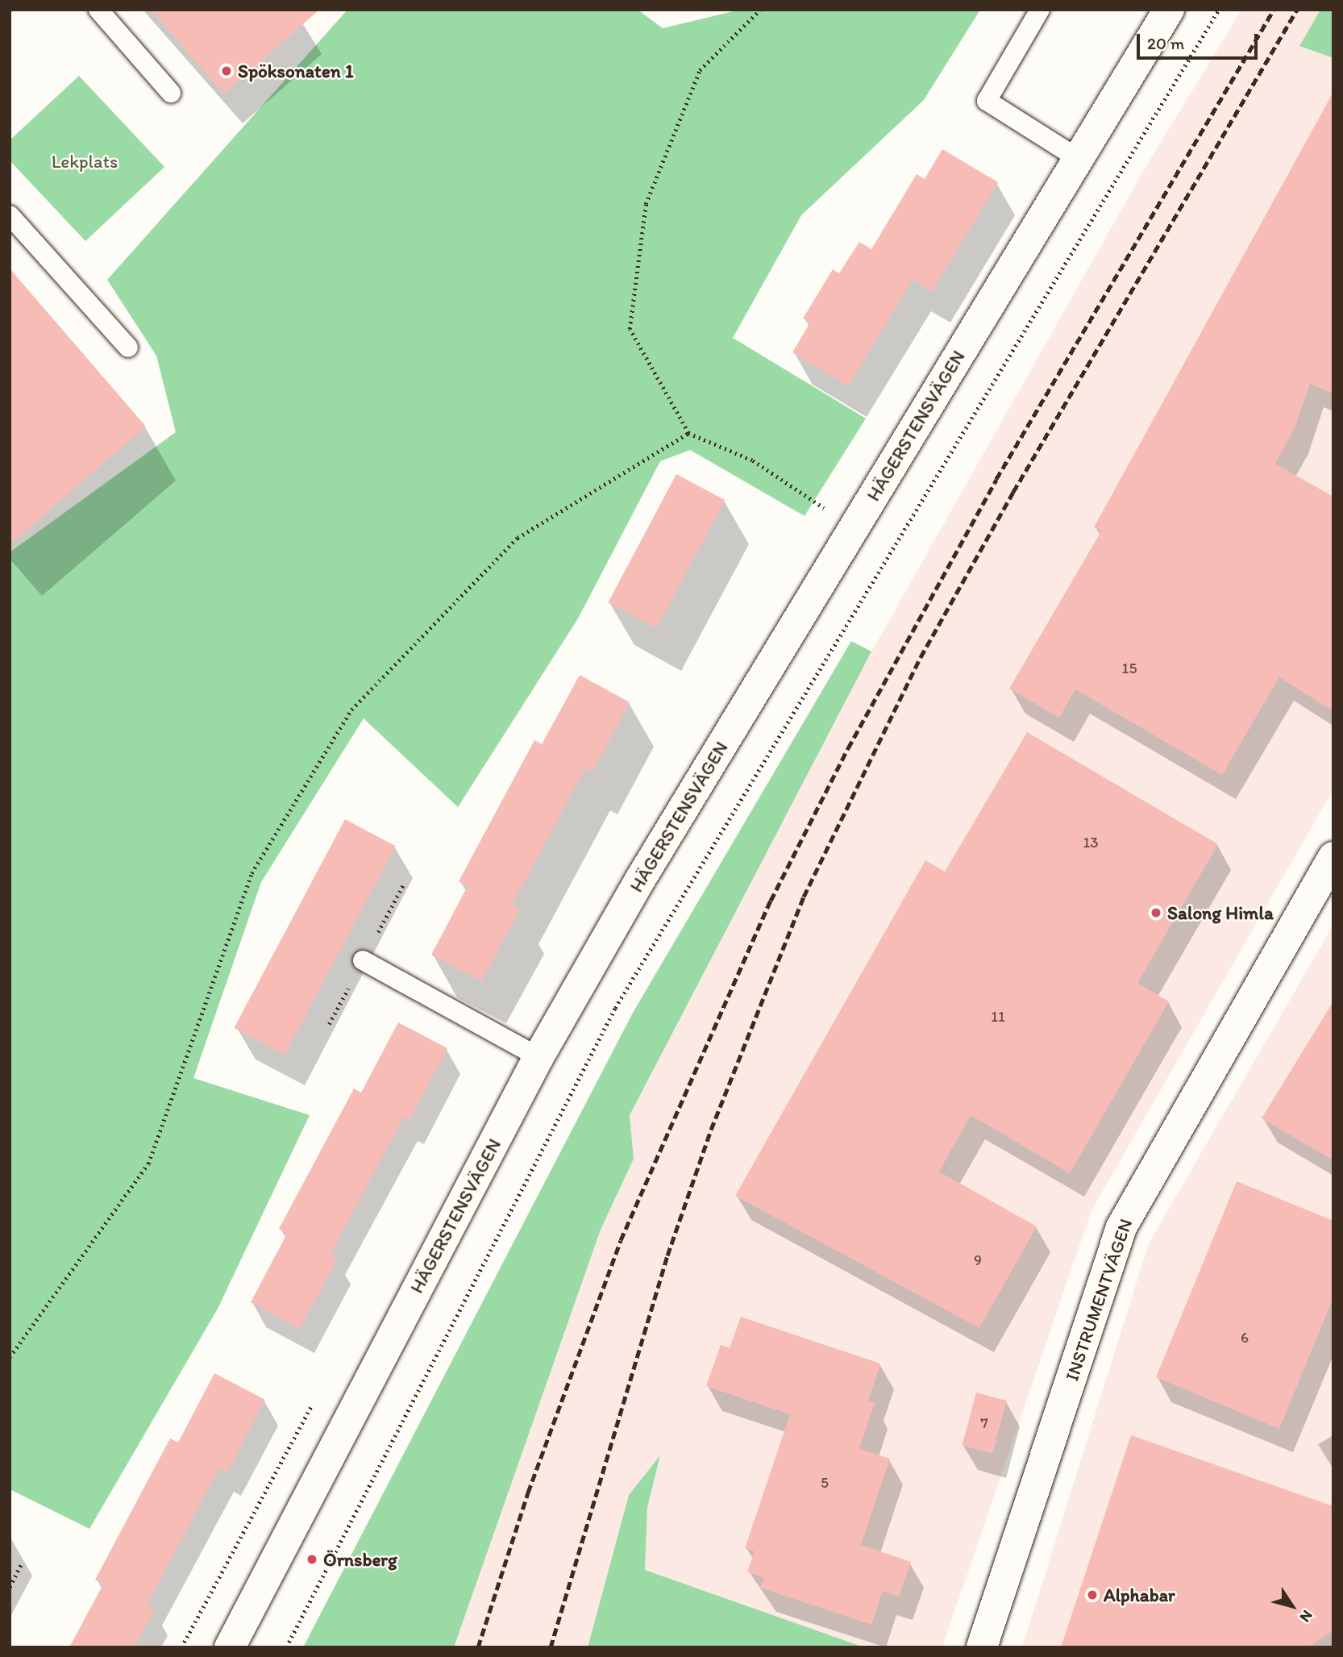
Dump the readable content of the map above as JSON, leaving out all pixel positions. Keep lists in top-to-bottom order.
{
  "streets": {
    "street": ["HÄGERSTENSVÄGEN", "INSTRUMENTVÄGEN"]
  },
  "parks": ["Lekplats"],
  "places": [
    "Spöksonaten 1",
    "Salong Himla",
    "Örnsberg",
    "Alphabar"
  ],
  "house_numbers": [
    "15",
    "13",
    "11",
    "9",
    "6",
    "7",
    "5"
  ],
  "scale_bar": "20 m",
  "north": "bottom right"
}
